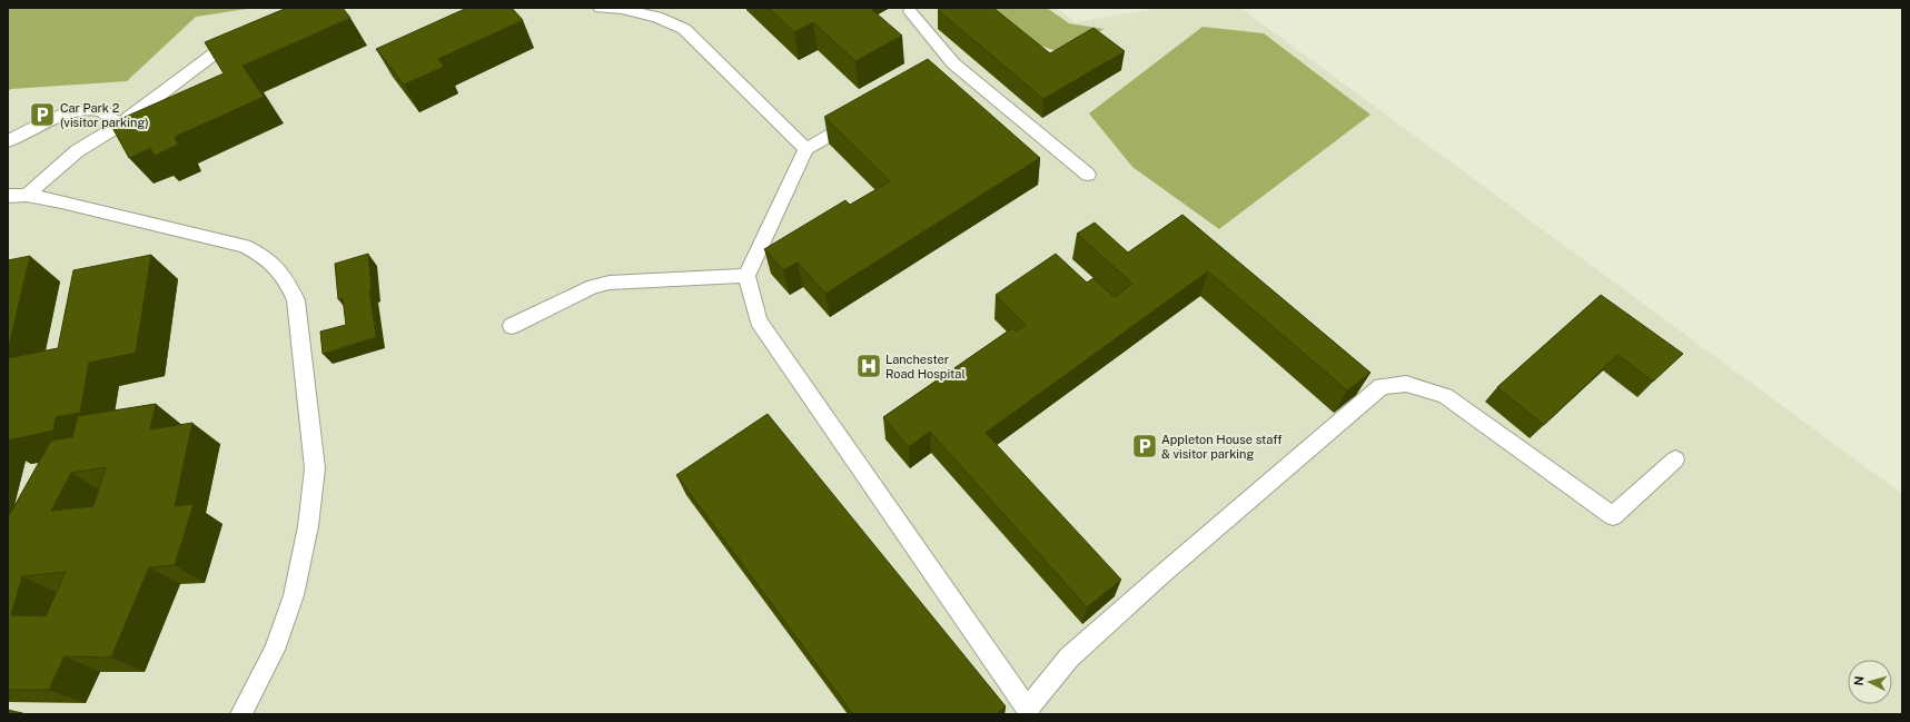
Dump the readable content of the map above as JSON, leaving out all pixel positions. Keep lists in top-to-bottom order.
{
  "places": {
    "parking": ["Car Park 2 (visitor parking)", "Appleton House staff & visitor parking"],
    "hospital": ["Lanchester Road Hospital"]
  },
  "north": "left"
}
